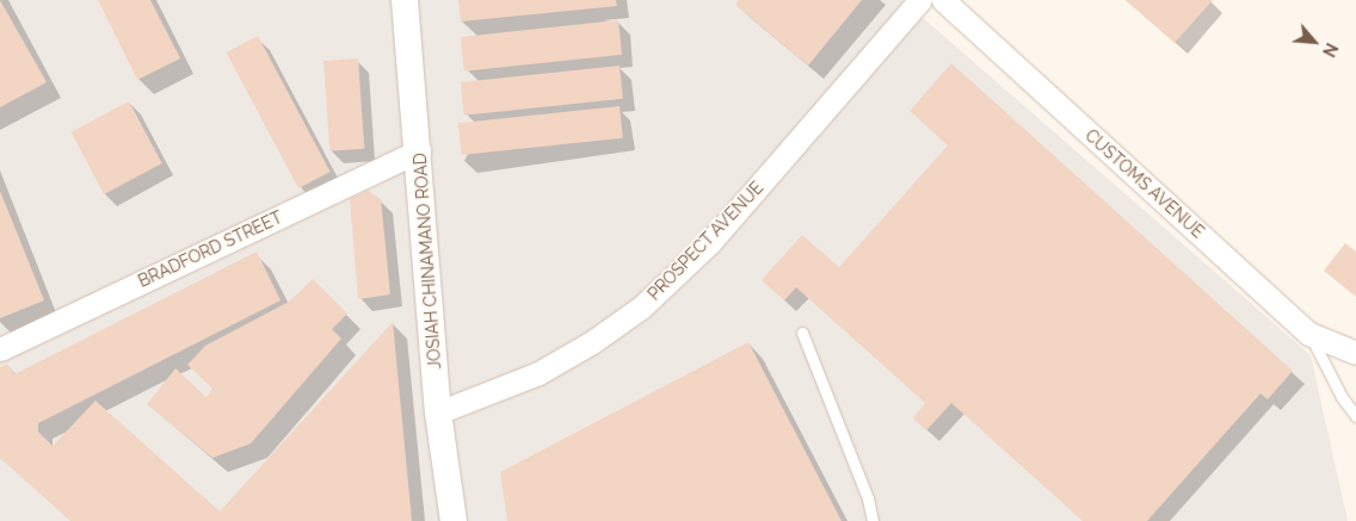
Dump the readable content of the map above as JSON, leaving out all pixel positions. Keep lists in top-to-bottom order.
{
  "streets": {
    "street": [
      "CUSTOMS AVENUE",
      "PROSPECT AVENUE",
      "BRADFORD STREET",
      "JOSIAH CHINAMANO ROAD"
    ]
  },
  "crossings": [
    ["PROSPECT AVENUE", "JOSIAH CHINAMANO ROAD"],
    ["BRADFORD STREET", "JOSIAH CHINAMANO ROAD"]
  ],
  "north": "bottom right"
}
